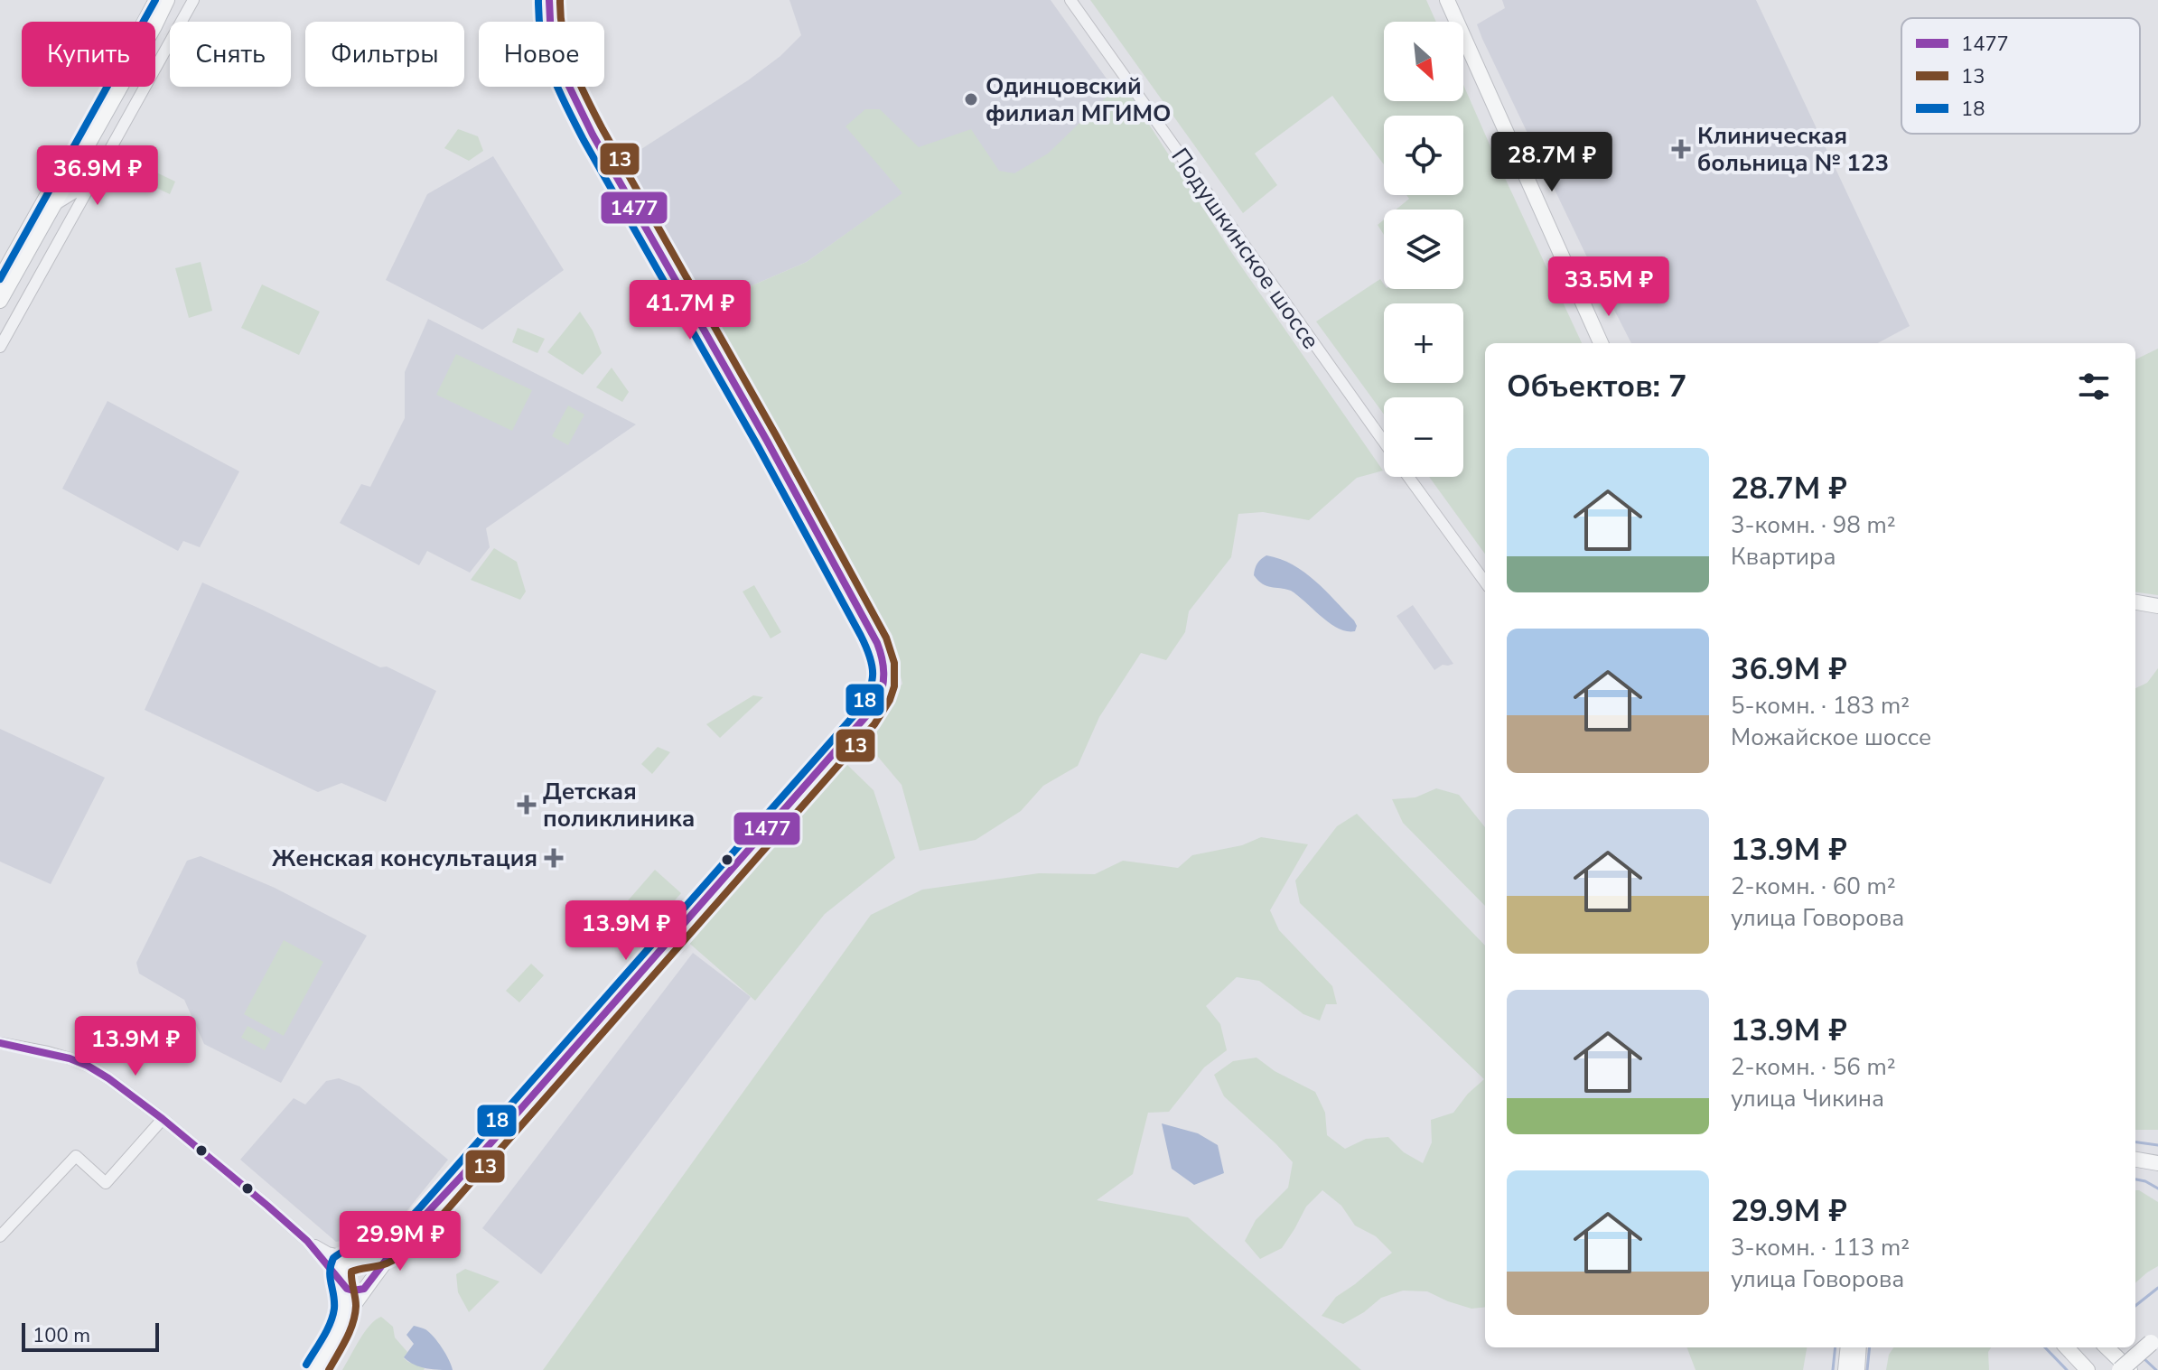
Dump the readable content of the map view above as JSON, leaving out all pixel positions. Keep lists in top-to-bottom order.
{
  "streets": {
    "street": ["Подушкинское шоссе"]
  },
  "places": {
    "other": ["Одинцовский филиал МГИМО"],
    "health": ["Клиническая больница № 123", "Детская поликлиника", "Женская консультация"]
  },
  "lines": ["transit line 1477", "transit line 13", "transit line 18"],
  "legend": ["1477", "13", "18"],
  "scale_bar": "100 m",
  "north": "bottom right",
  "page": {
    "map_buttons": ["+", "−"],
    "chip": [
      "Купить",
      "Снять",
      "Фильтры",
      "Новое"
    ],
    "price": [
      "28.7M ₽",
      "36.9M ₽",
      "33.5M ₽",
      "41.7M ₽",
      "13.9M ₽",
      "13.9M ₽",
      "29.9M ₽"
    ],
    "heading": "Объектов: 7",
    "list": [
      {
        "name": "28.7M ₽",
        "note": "3-комн. · 98 m² · Квартира"
      },
      {
        "name": "36.9M ₽",
        "note": "5-комн. · 183 m² · Можайское шоссе"
      },
      {
        "name": "13.9M ₽",
        "note": "2-комн. · 60 m² · улица Говорова"
      },
      {
        "name": "13.9M ₽",
        "note": "2-комн. · 56 m² · улица Чикина"
      },
      {
        "name": "29.9M ₽",
        "note": "3-комн. · 113 m² · улица Говорова"
      }
    ],
    "scale": "100 m"
  }
}
